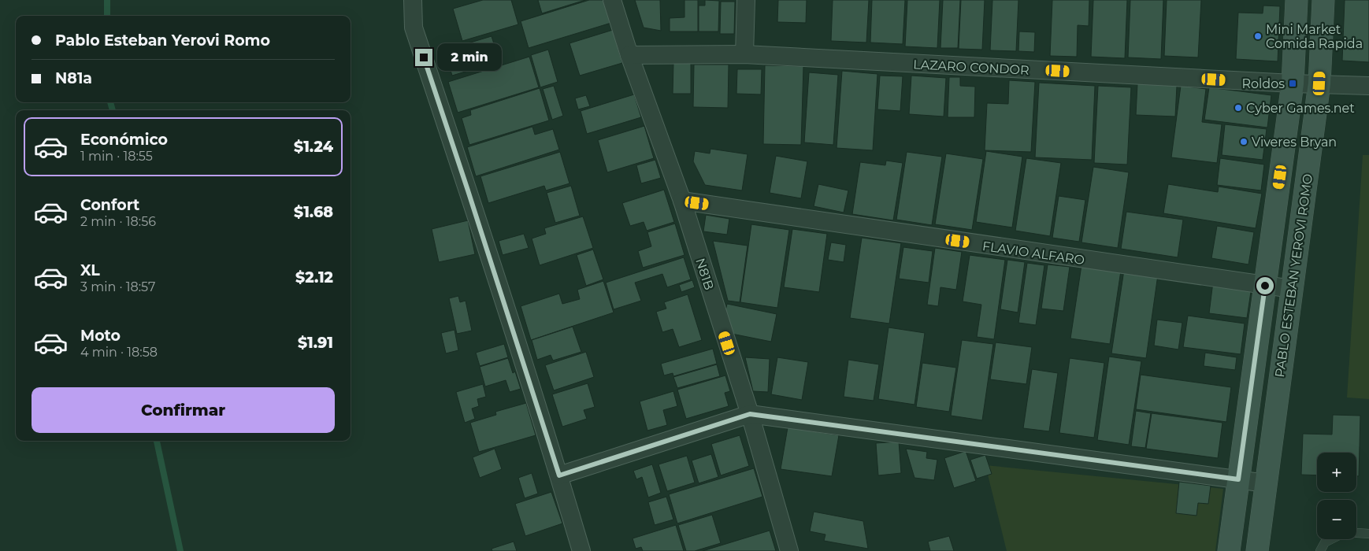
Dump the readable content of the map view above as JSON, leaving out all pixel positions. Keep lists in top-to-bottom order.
{
  "streets": {
    "main road": ["PABLO ESTEBAN YEROVI ROMO"],
    "street": ["LAZARO CONDOR", "FLAVIO ALFARO", "N81B"]
  },
  "crossings": [
    ["LAZARO CONDOR", "N81B"],
    ["LAZARO CONDOR", "PABLO ESTEBAN YEROVI ROMO"],
    ["FLAVIO ALFARO", "N81B"],
    ["FLAVIO ALFARO", "PABLO ESTEBAN YEROVI ROMO"]
  ],
  "places": {
    "other": ["Mini Market Comida Rapida", "Cyber Games.net", "Viveres Bryan"],
    "transit": ["Roldos"]
  },
  "page": {
    "banner": ["Pablo Esteban Yerovi Romo", "N81a"],
    "bubble": "2 min",
    "list": [
      {
        "name": "Económico",
        "note": "1 min · 18:55",
        "value": "$1.24"
      },
      {
        "name": "Confort",
        "note": "2 min · 18:56",
        "value": "$1.68"
      },
      {
        "name": "XL",
        "note": "3 min · 18:57",
        "value": "$2.12"
      },
      {
        "name": "Moto",
        "note": "4 min · 18:58",
        "value": "$1.91"
      }
    ],
    "buttons": "Confirmar",
    "map_buttons": ["+", "−"]
  }
}
